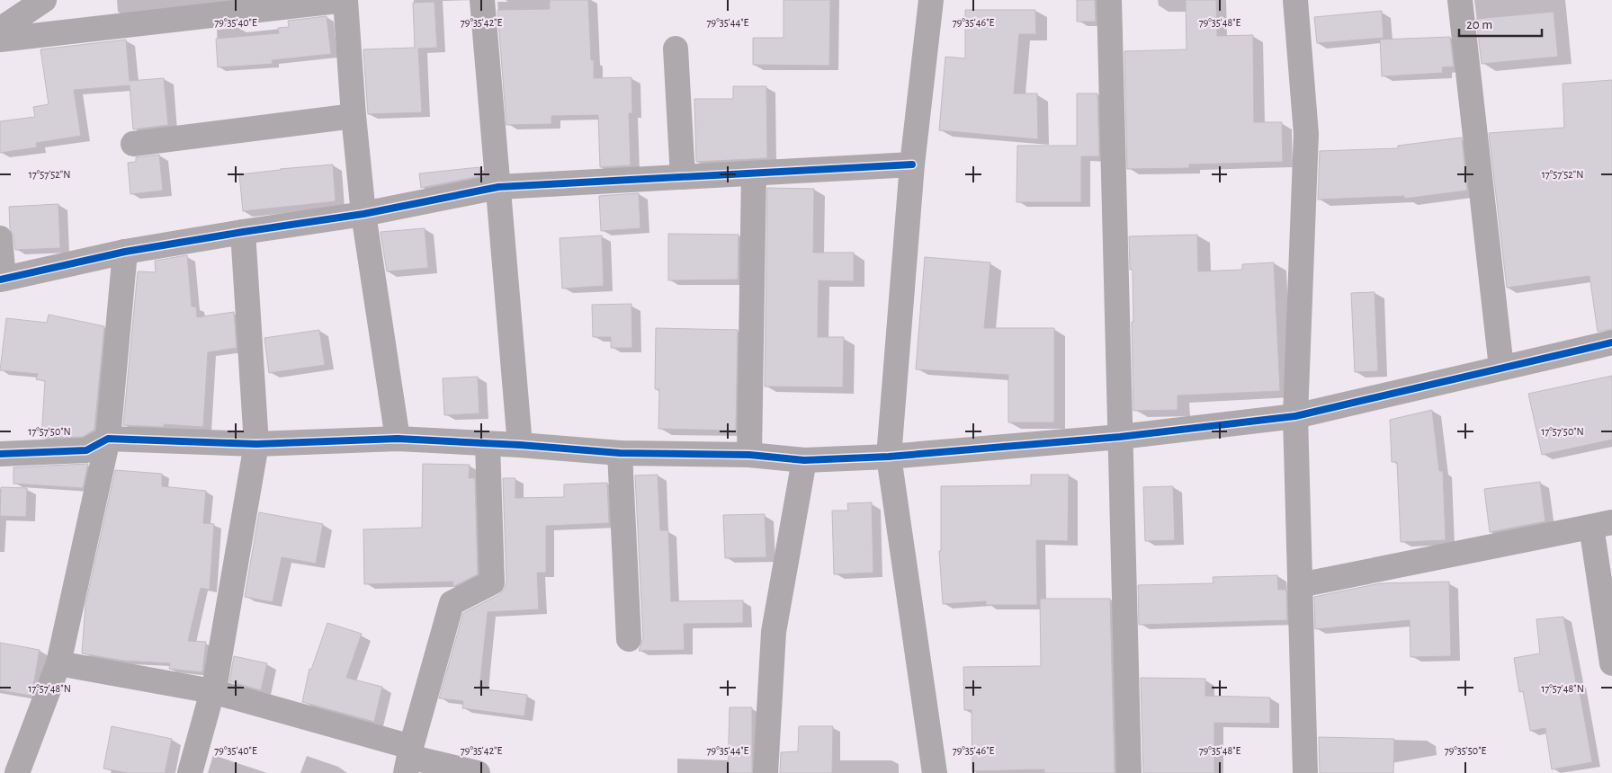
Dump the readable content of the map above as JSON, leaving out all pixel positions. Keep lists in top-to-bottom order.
{
  "scale_bar": "20 m",
  "coordinates": [
    "79°35'40\"E",
    "79°35'42\"E",
    "79°35'44\"E",
    "79°35'46\"E",
    "79°35'48\"E",
    "17°57'52\"N",
    "17°57'50\"N",
    "17°57'48\"N",
    "79°35'50\"E"
  ]
}
